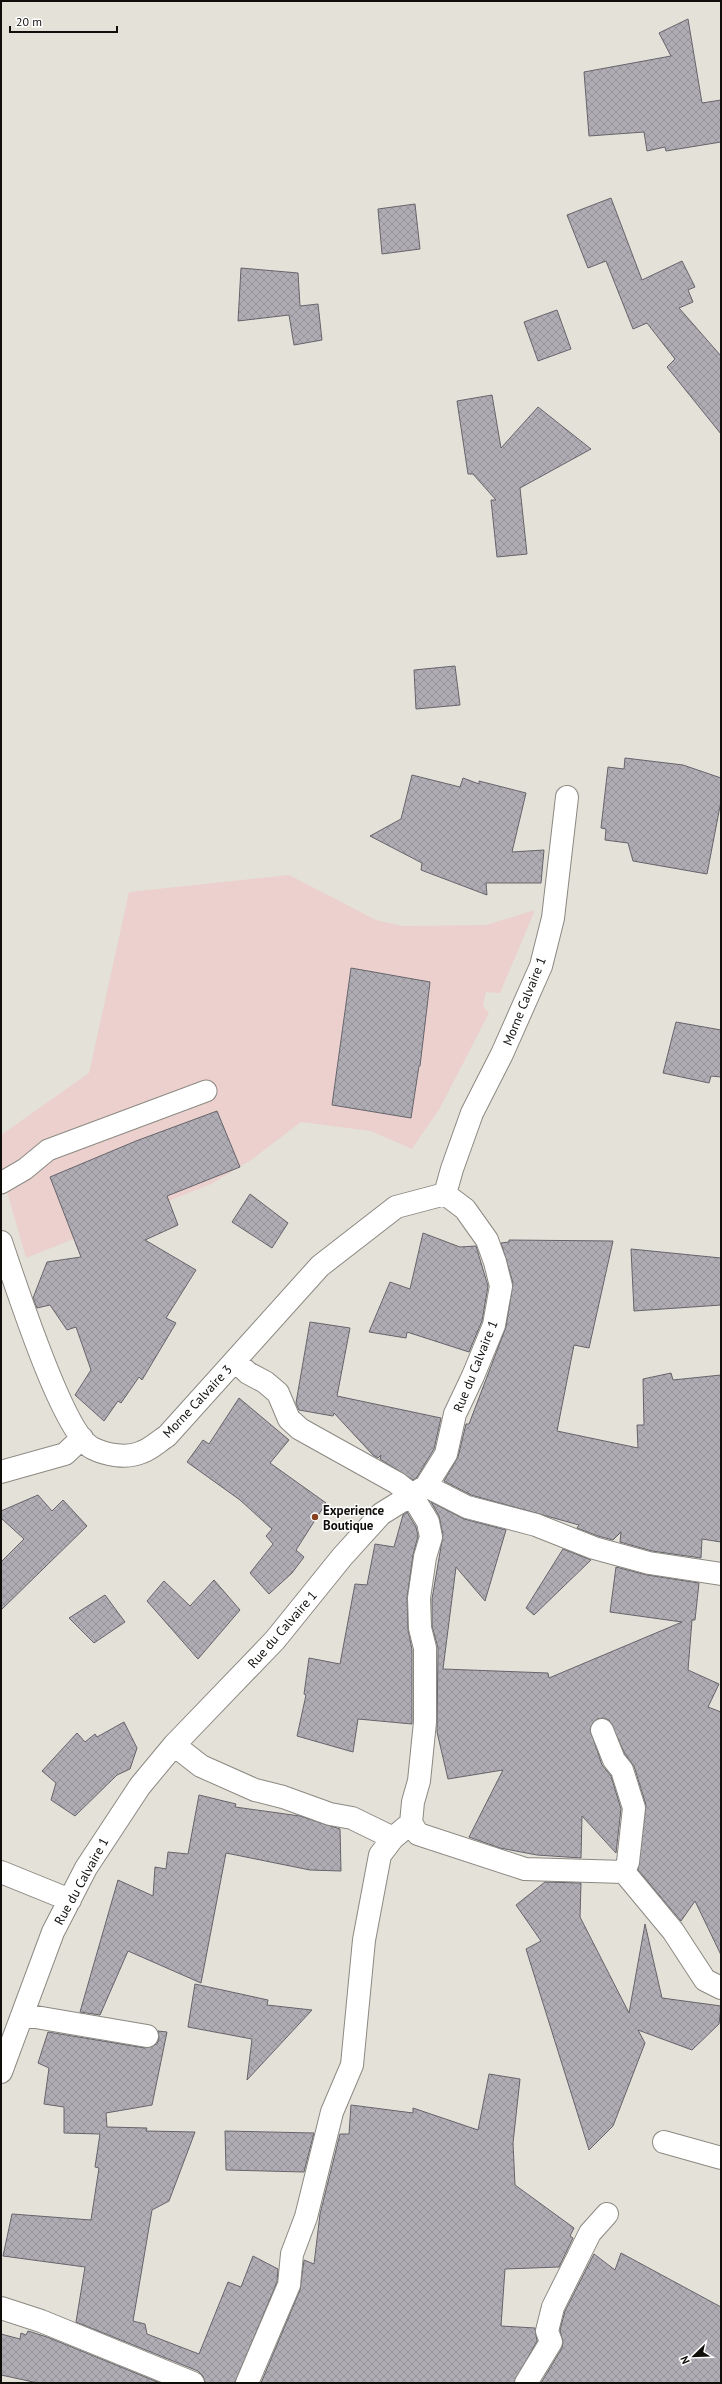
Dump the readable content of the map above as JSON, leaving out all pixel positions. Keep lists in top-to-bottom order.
{
  "streets": {
    "street": ["Morne Calvaire 1", "Rue du Calvaire 1", "Morne Calvaire 3"]
  },
  "crossings": [
    ["Morne Calvaire 1", "Rue du Calvaire 1"],
    ["Morne Calvaire 1", "Morne Calvaire 3"],
    ["Rue du Calvaire 1", "Morne Calvaire 3"]
  ],
  "places": ["Experience Boutique"],
  "scale_bar": "20 m",
  "north": "bottom left"
}
